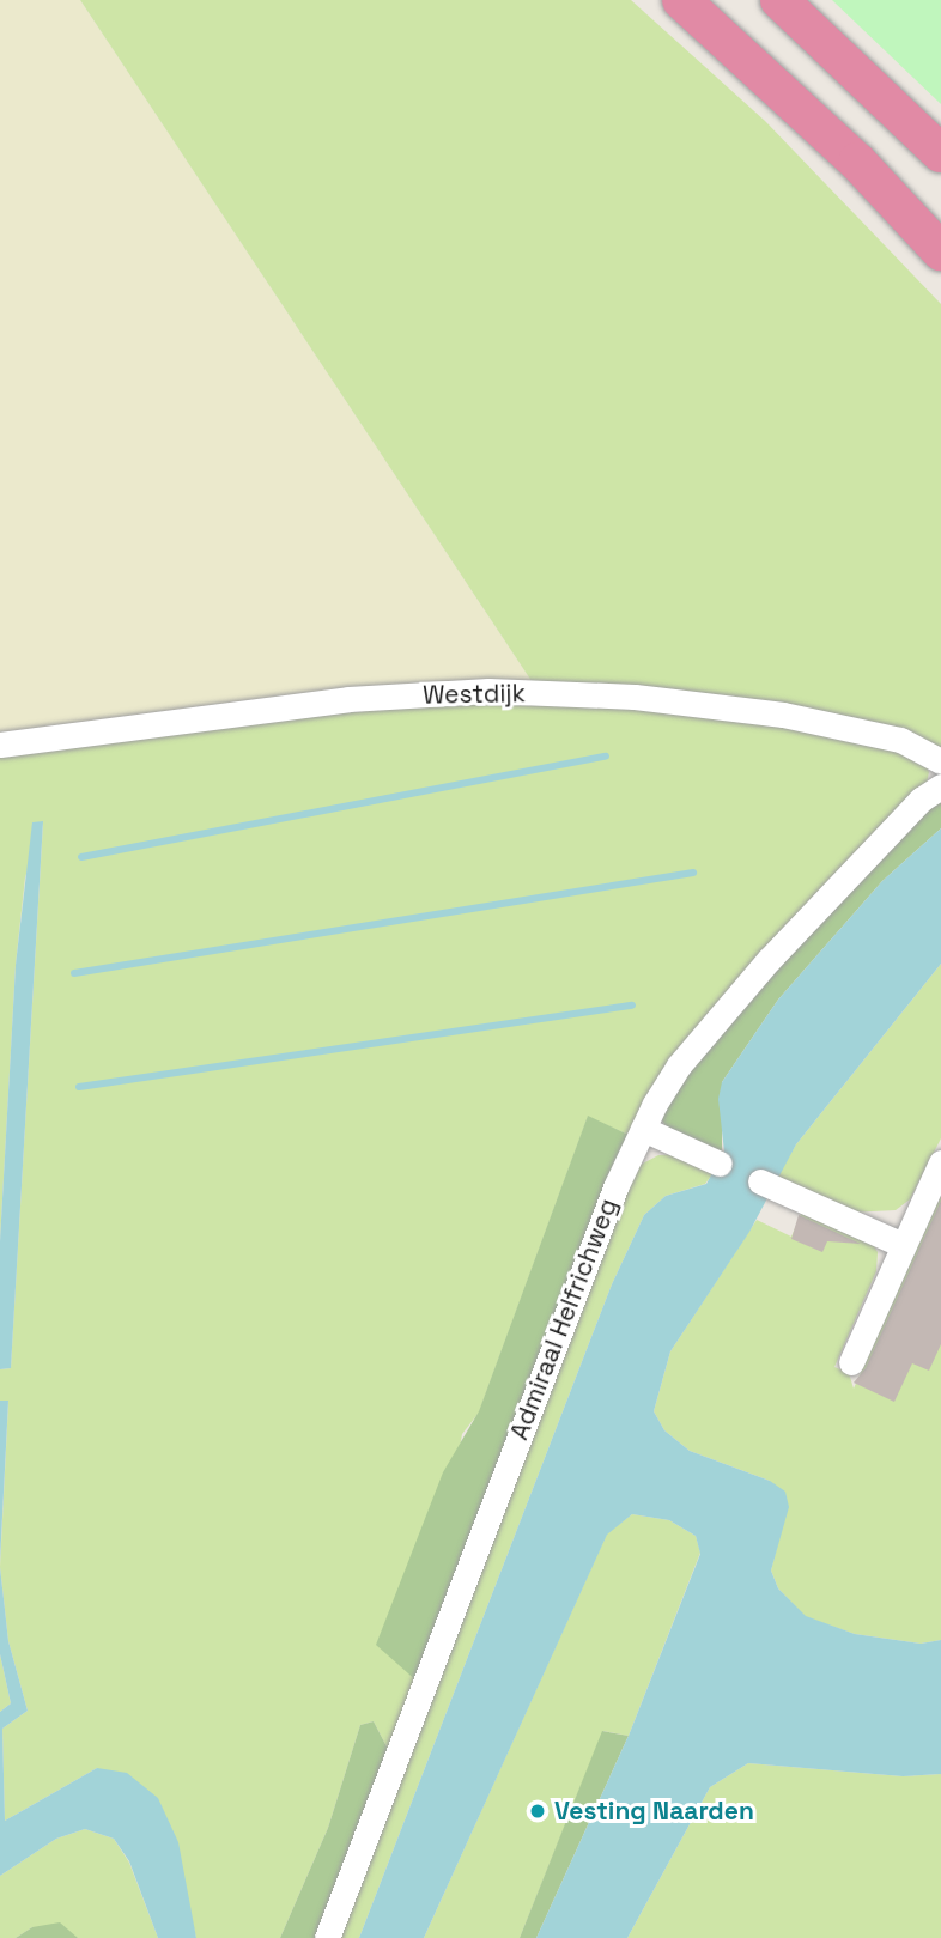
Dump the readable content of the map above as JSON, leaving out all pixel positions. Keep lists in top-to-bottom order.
{
  "streets": {
    "street": ["Westdijk", "Admiraal Helfrichweg"]
  },
  "places": ["Vesting Naarden"]
}
